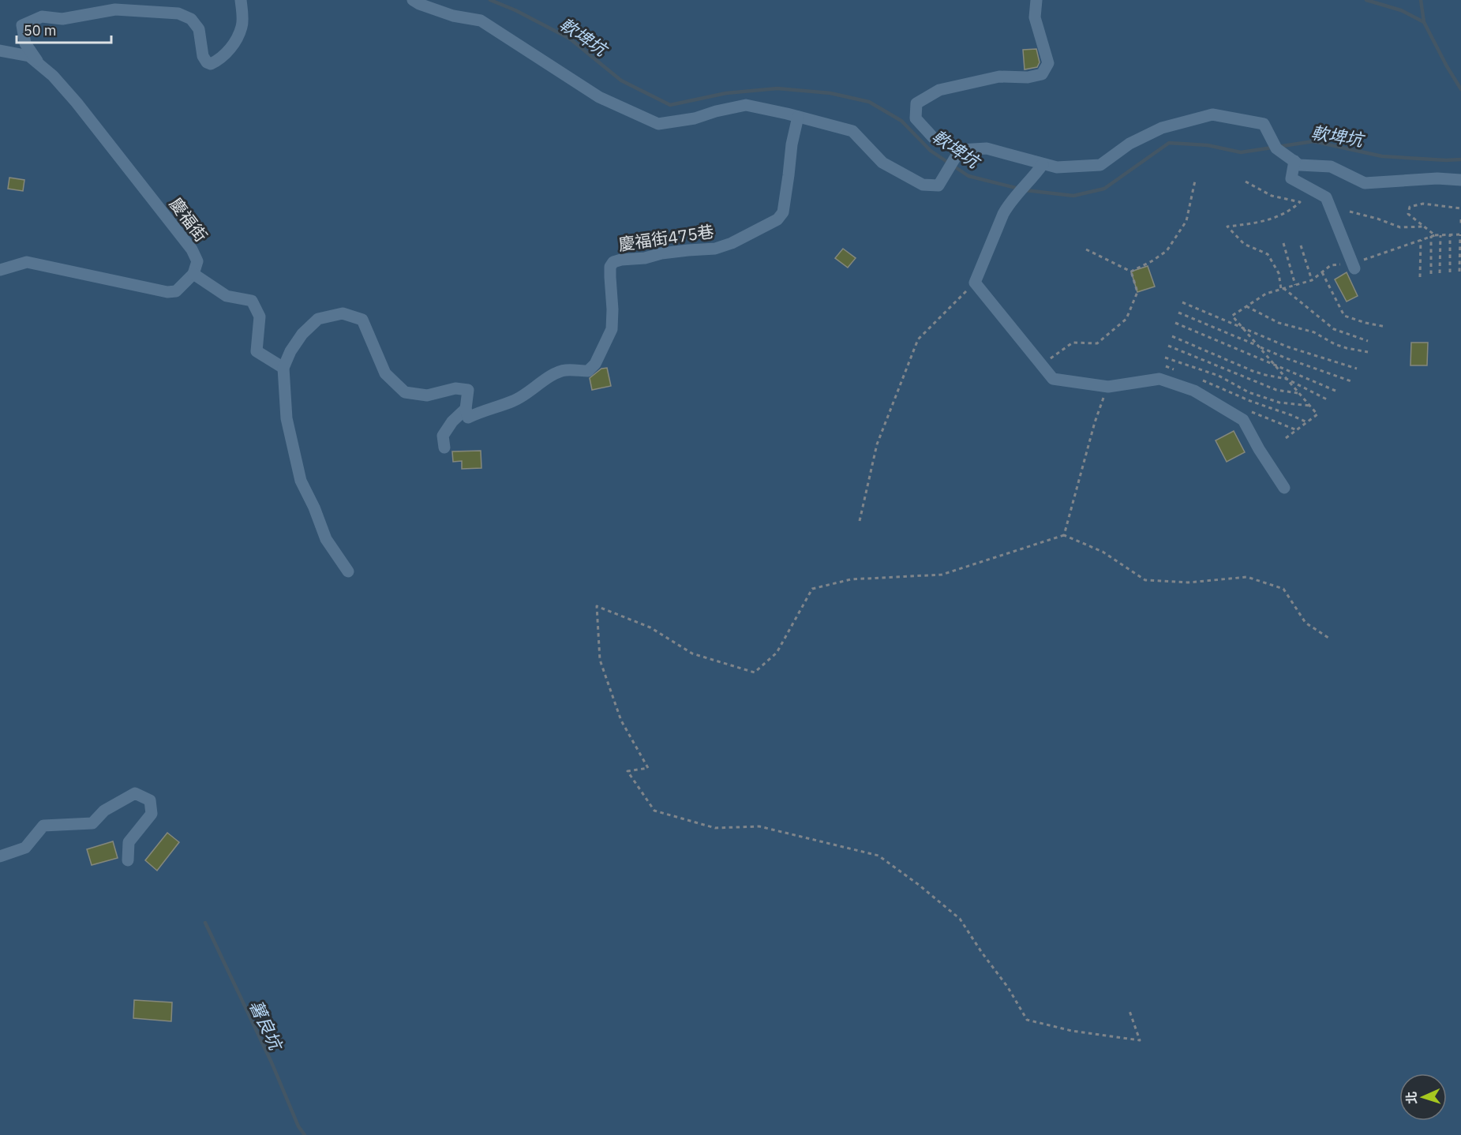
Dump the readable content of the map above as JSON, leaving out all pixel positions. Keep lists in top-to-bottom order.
{
  "streets": {
    "street": ["慶福街", "慶福街475巷"]
  },
  "water": ["軟埤坑", "薯良坑"],
  "scale_bar": "50 m",
  "north": "left"
}
